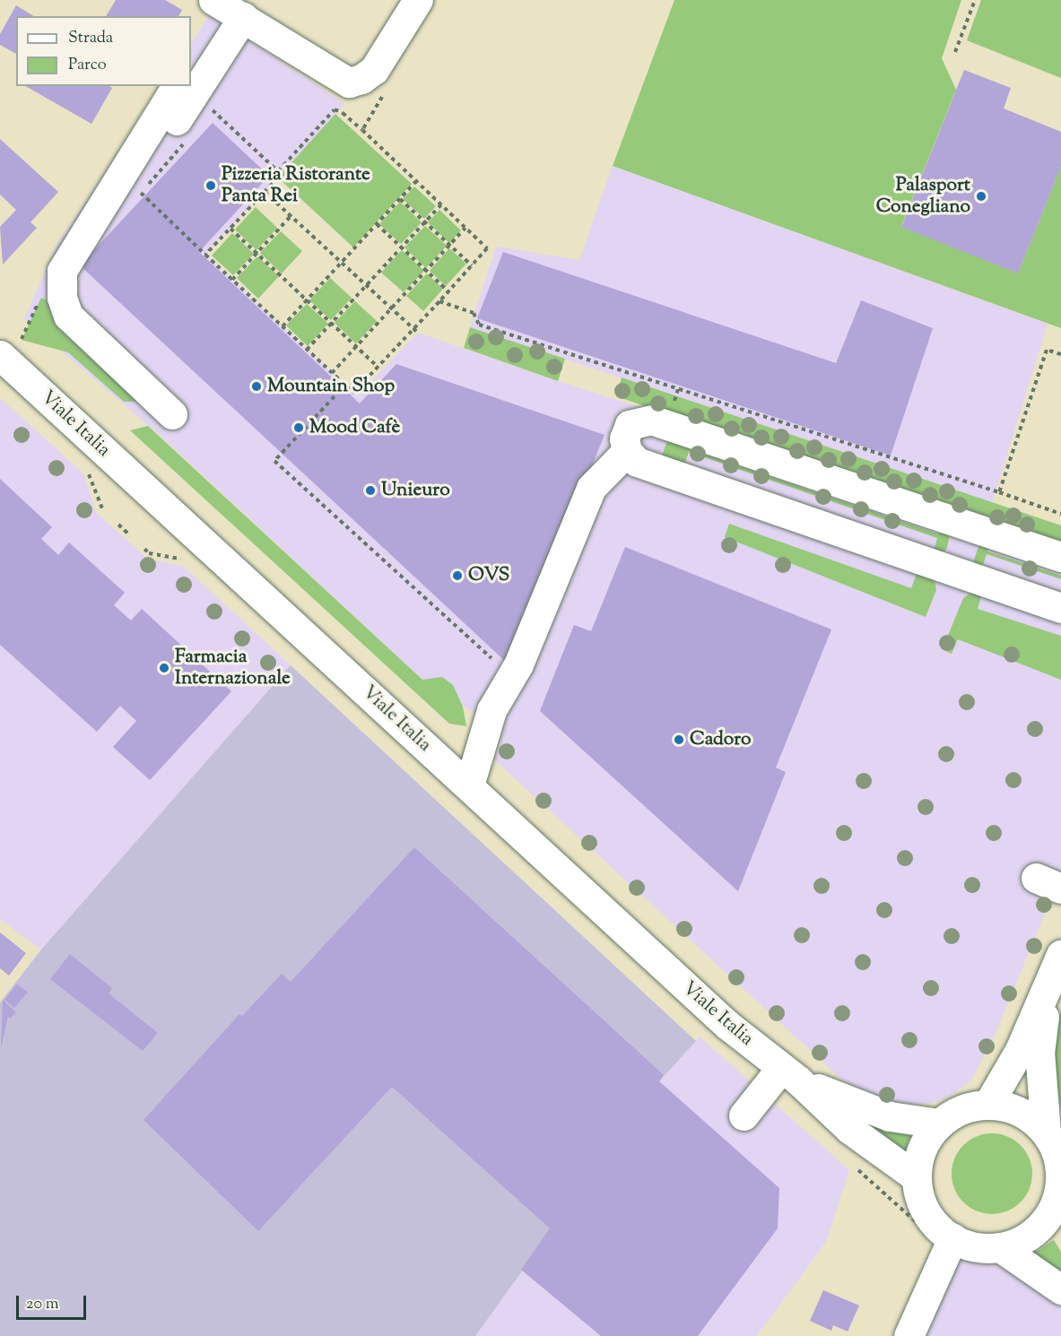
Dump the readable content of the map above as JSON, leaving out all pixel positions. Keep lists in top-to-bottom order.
{
  "streets": {
    "main road": ["Viale Italia"]
  },
  "places": [
    "Pizzeria Ristorante Panta Rei",
    "Palasport Conegliano",
    "Mountain Shop",
    "Mood Cafè",
    "Unieuro",
    "OVS",
    "Farmacia Internazionale",
    "Cadoro"
  ],
  "legend": ["Strada", "Parco"],
  "scale_bar": "20 m"
}
